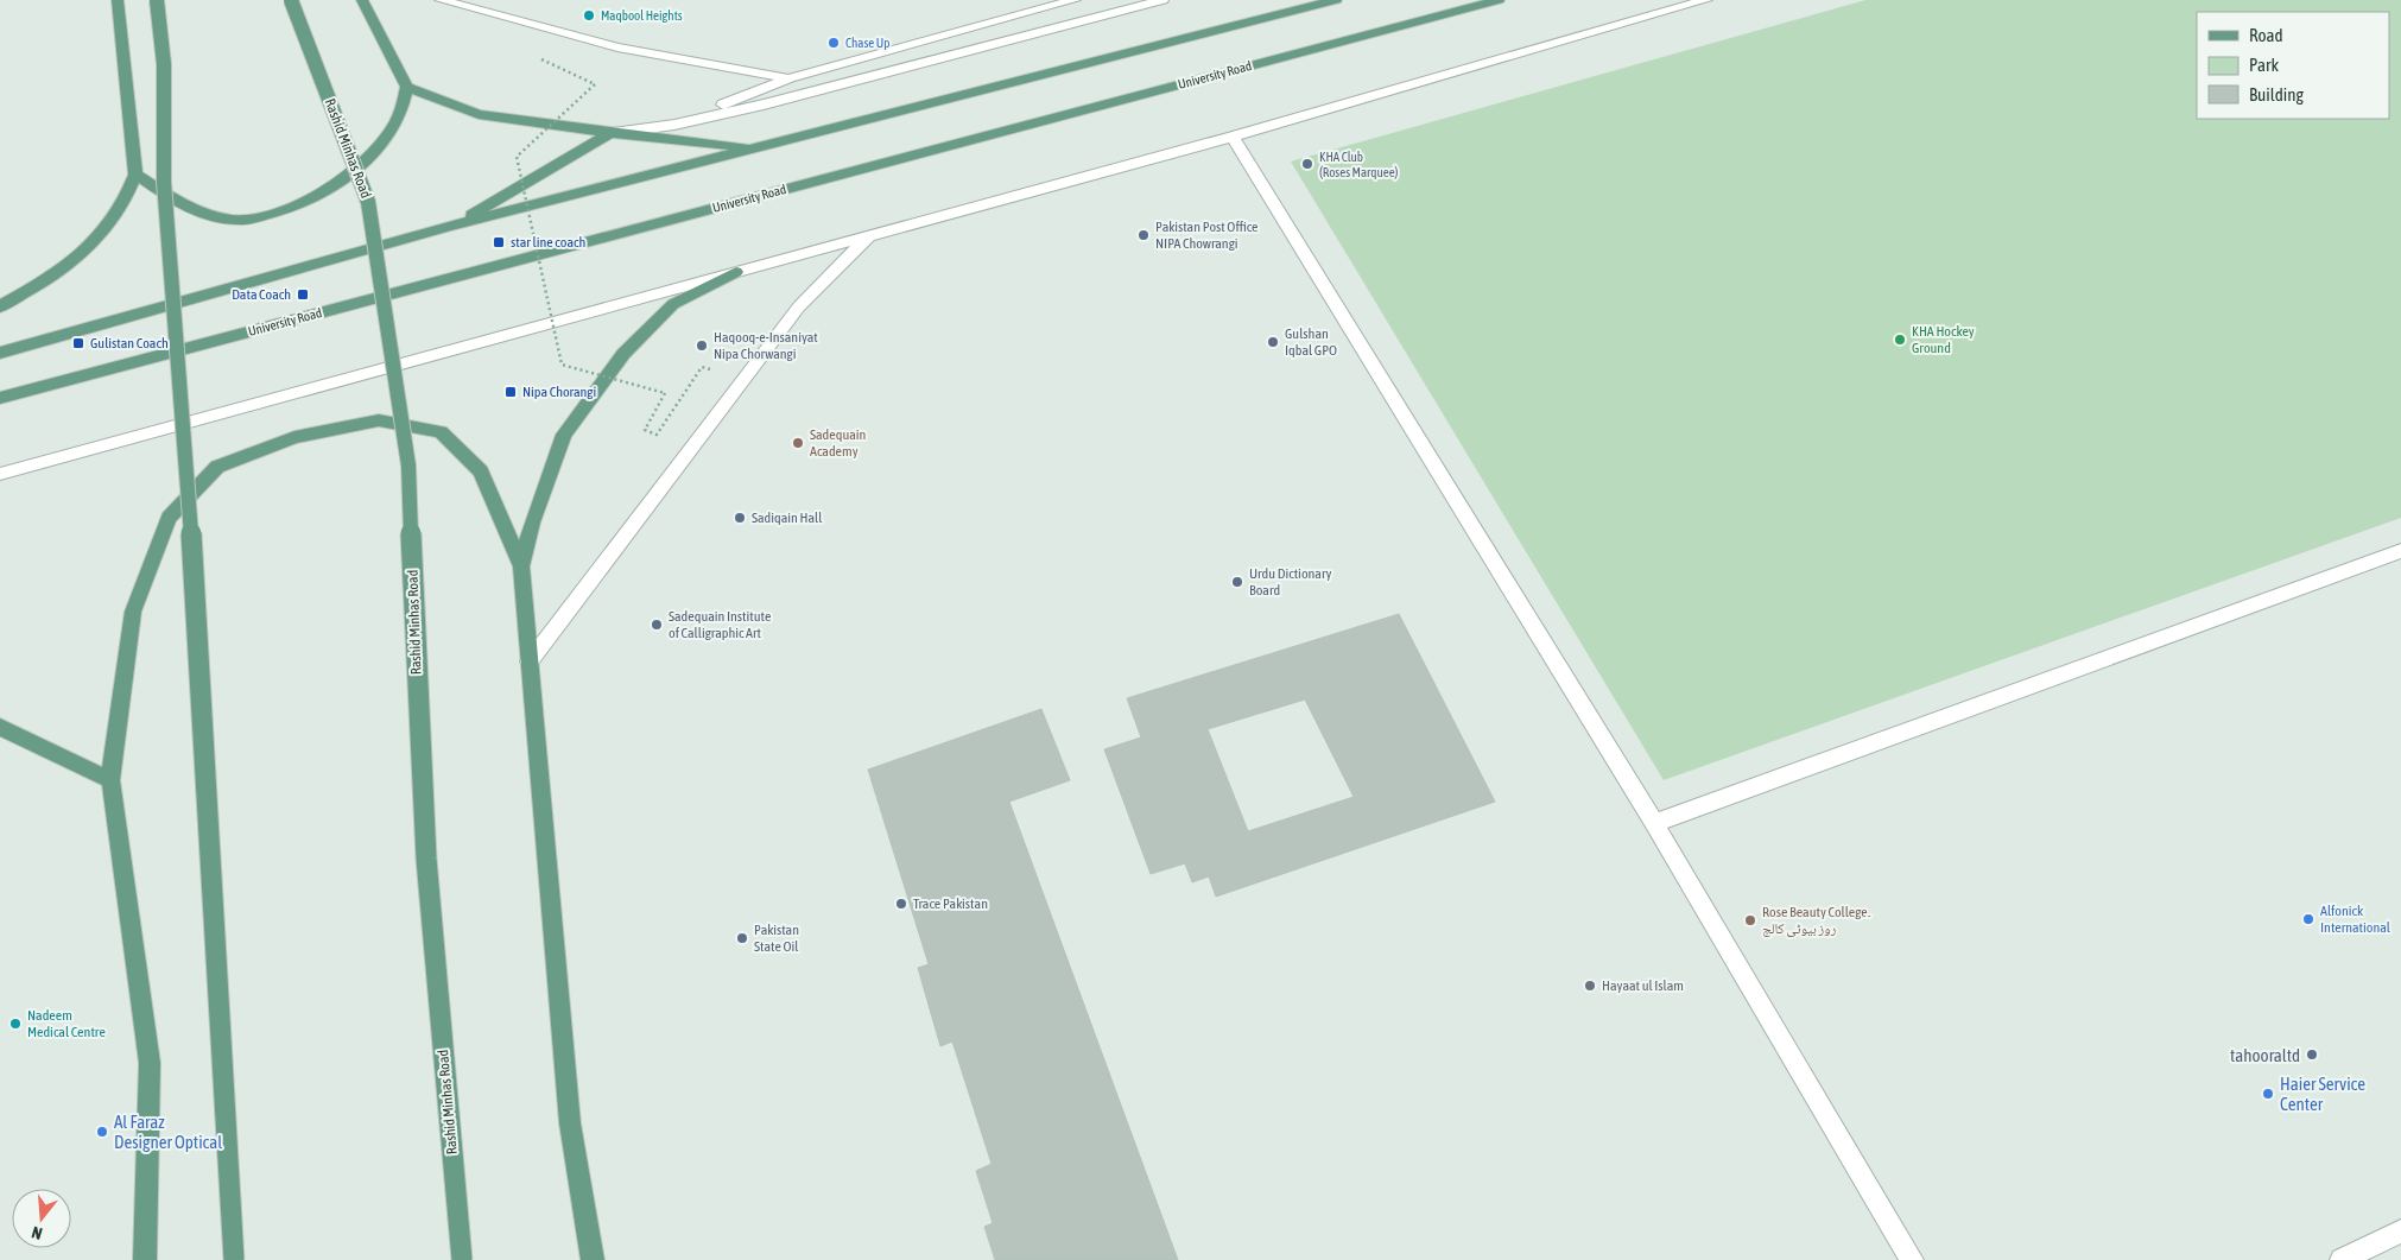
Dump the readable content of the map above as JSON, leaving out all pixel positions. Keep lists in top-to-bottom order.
{
  "streets": {
    "main road": ["University Road", "Rashid Minhas Road"]
  },
  "places": {
    "other": [
      "Maqbool Heights",
      "Chase Up",
      "KHA Club (Roses Marquee)",
      "Pakistan Post Office NIPA Chowrangi",
      "KHA Hockey Ground",
      "Gulshan Iqbal GPO",
      "Haqooq-e-Insaniyat Nipa Chorwangi",
      "Sadequain Academy",
      "Sadiqain Hall",
      "Urdu Dictionary Board",
      "Sadequain Institute of Calligraphic Art",
      "Trace Pakistan",
      "Alfonick International",
      "Rose Beauty College۔ روز بیوٹی کالج",
      "Pakistan State Oil",
      "Hayaat ul Islam",
      "Nadeem Medical Centre",
      "tahooraltd",
      "Haier Service Center",
      "Al Faraz Designer Optical"
    ],
    "transit": [
      "star line coach",
      "Data Coach",
      "Gulistan Coach",
      "Nipa Chorangi"
    ]
  },
  "legend": ["Road", "Park", "Building"],
  "north": "bottom"
}
